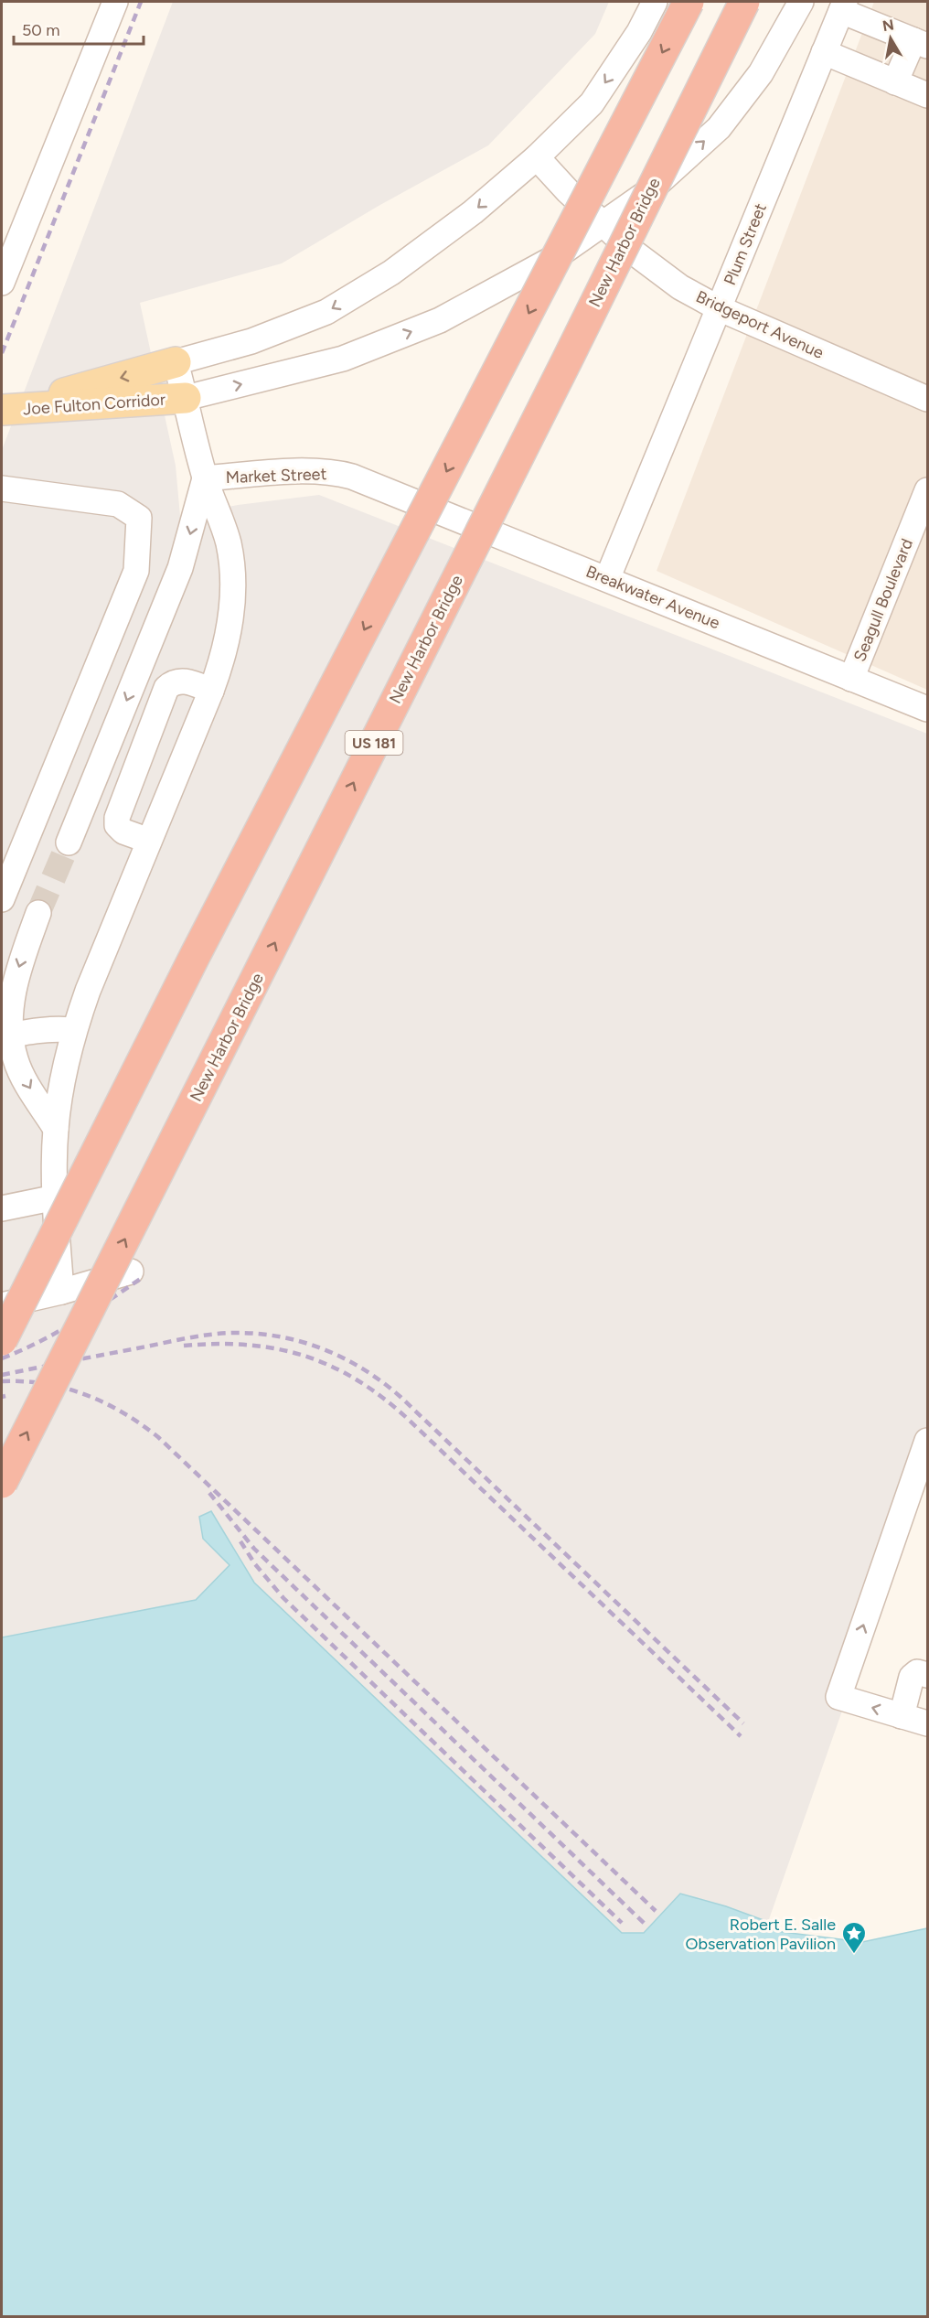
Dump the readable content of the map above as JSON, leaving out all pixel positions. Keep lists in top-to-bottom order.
{
  "streets": {
    "highway": ["New Harbor Bridge", "US 181"],
    "main road": ["Joe Fulton Corridor"],
    "street": [
      "Plum Street",
      "Bridgeport Avenue",
      "Market Street",
      "Breakwater Avenue",
      "Seagull Boulevard"
    ]
  },
  "crossings": [
    ["Plum Street", "Bridgeport Avenue"],
    ["Plum Street", "Breakwater Avenue"],
    ["Market Street", "Breakwater Avenue"],
    ["Breakwater Avenue", "Seagull Boulevard"]
  ],
  "places": {
    "place": ["Robert E. Salle Observation Pavilion"]
  },
  "scale_bar": "50 m",
  "north": "top"
}
